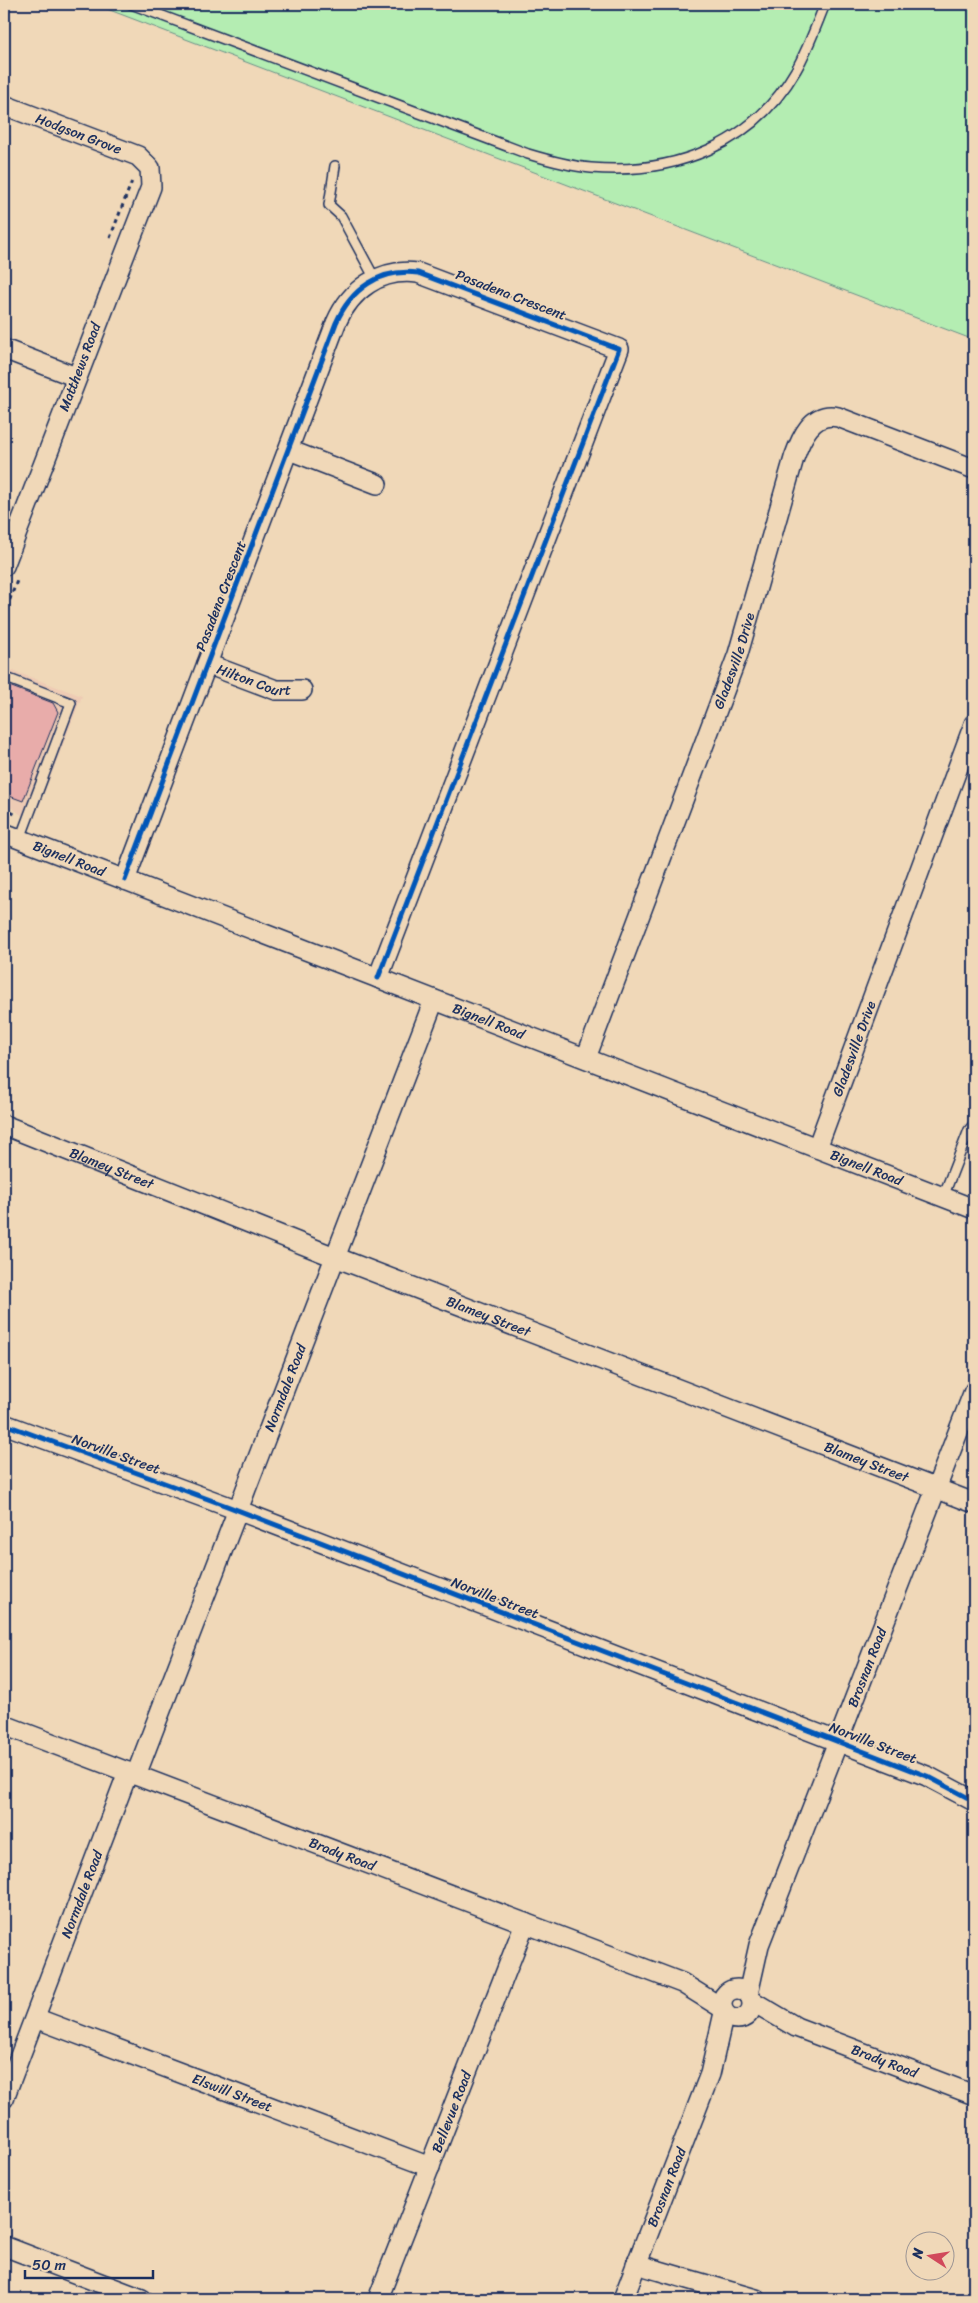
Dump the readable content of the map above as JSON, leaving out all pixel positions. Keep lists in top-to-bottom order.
{
  "streets": {
    "street": [
      "Hodgson Grove",
      "Pasadena Crescent",
      "Matthews Road",
      "Gladesville Drive",
      "Hilton Court",
      "Bignell Road",
      "Blamey Street",
      "Normdale Road",
      "Norville Street",
      "Brosnan Road",
      "Brady Road",
      "Elswill Street",
      "Bellevue Road"
    ]
  },
  "crossings": [
    ["Hodgson Grove", "Matthews Road"],
    ["Pasadena Crescent", "Hilton Court"],
    ["Pasadena Crescent", "Bignell Road"],
    ["Gladesville Drive", "Bignell Road"],
    ["Bignell Road", "Normdale Road"],
    ["Blamey Street", "Normdale Road"],
    ["Blamey Street", "Brosnan Road"],
    ["Normdale Road", "Norville Street"],
    ["Normdale Road", "Brady Road"],
    ["Normdale Road", "Elswill Street"],
    ["Norville Street", "Brosnan Road"],
    ["Brosnan Road", "Brady Road"],
    ["Brady Road", "Bellevue Road"],
    ["Elswill Street", "Bellevue Road"]
  ],
  "scale_bar": "50 m",
  "north": "left"
}
